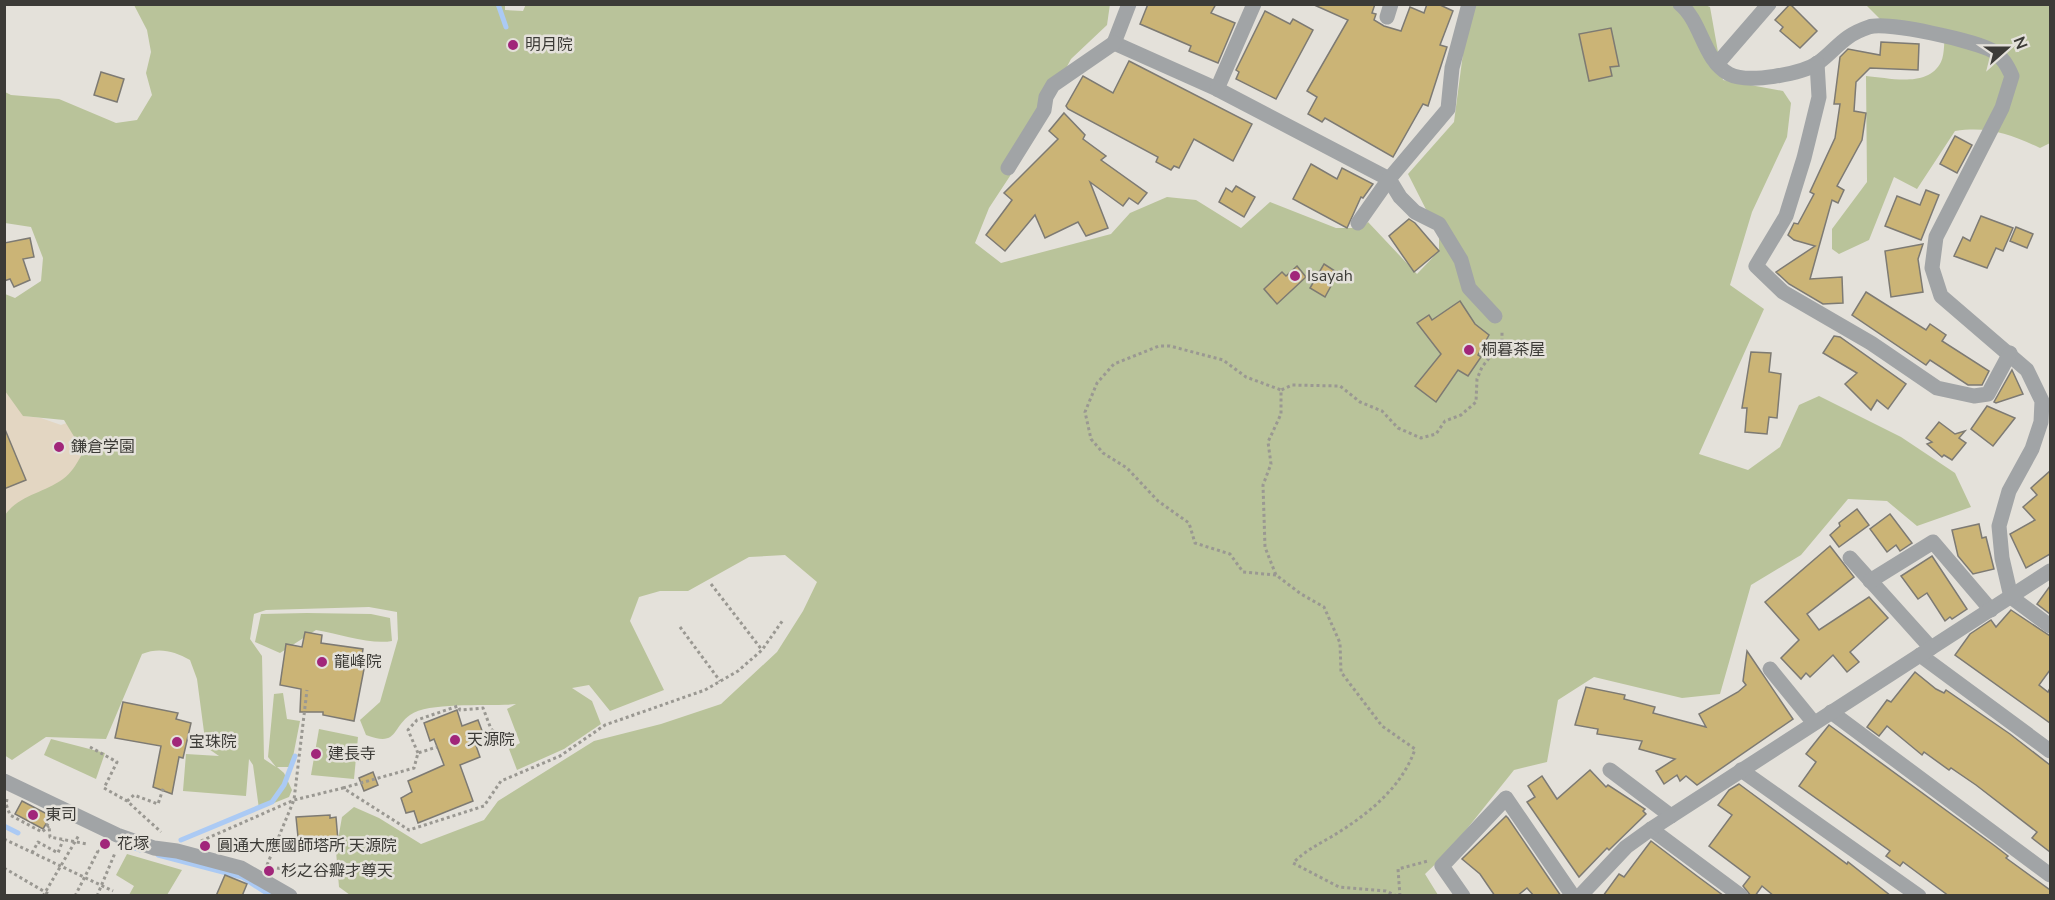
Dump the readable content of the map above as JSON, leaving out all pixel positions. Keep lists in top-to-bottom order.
{
  "places": [
    "明月院",
    "Isayah",
    "桐暮茶屋",
    "鎌倉学園",
    "龍峰院",
    "天源院",
    "宝珠院",
    "建長寺",
    "東司",
    "花塚",
    "圓通大應國師塔所 天源院",
    "杉之谷瓣才尊天"
  ],
  "north": "right"
}
